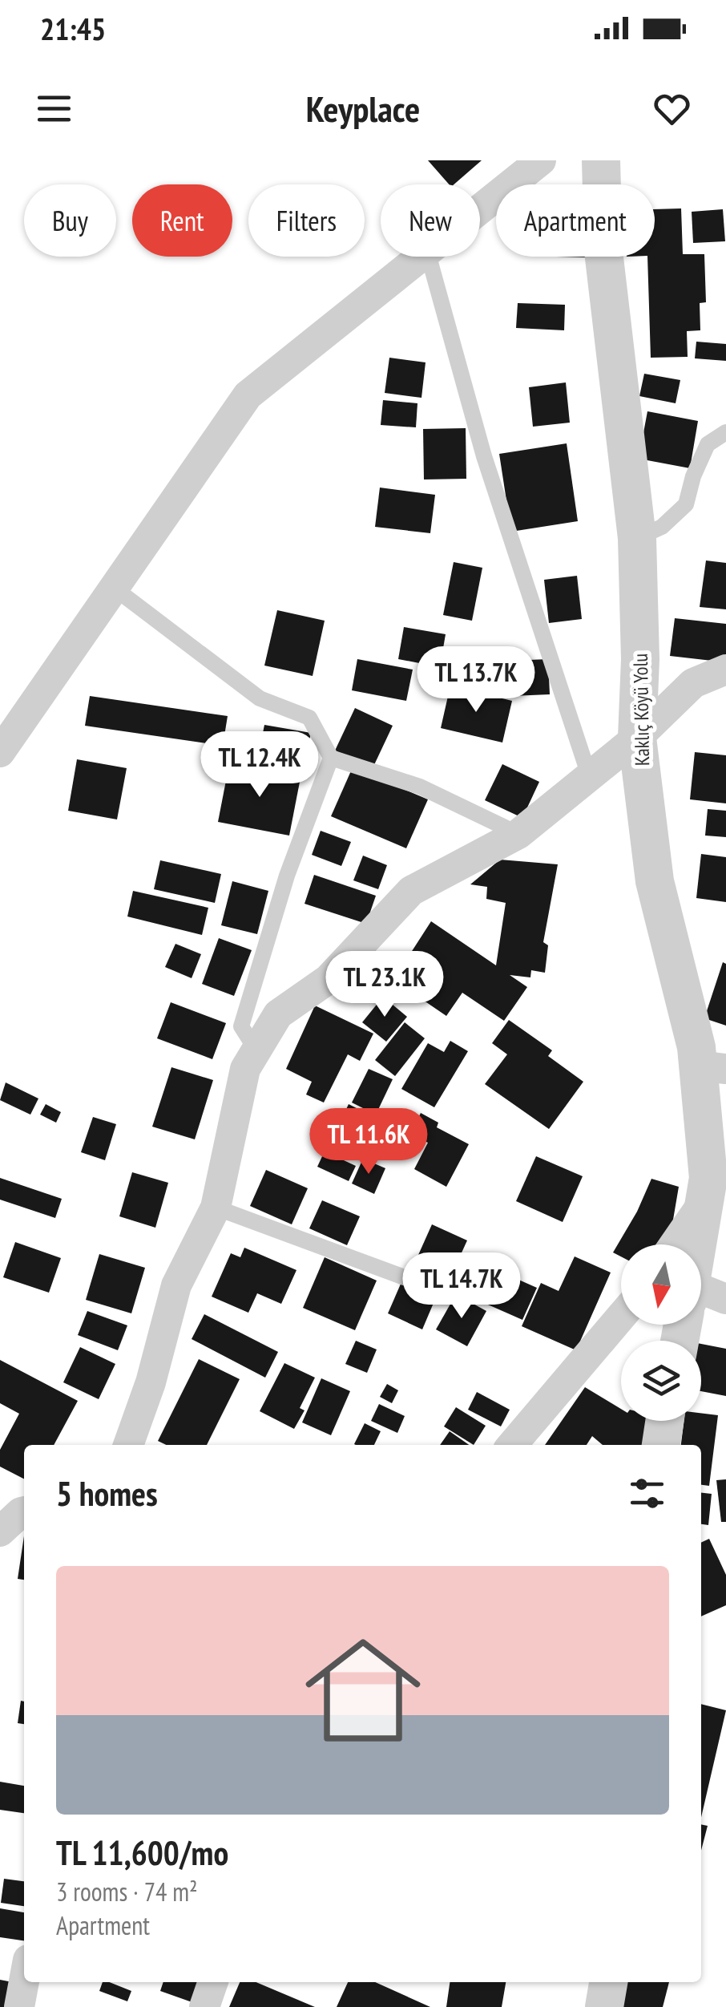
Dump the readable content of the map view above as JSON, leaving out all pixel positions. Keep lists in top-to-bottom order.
{
  "streets": {
    "street": ["Kaklıç Köyü Yolu"]
  },
  "north": "bottom",
  "page": {
    "status": "21:45",
    "header": "Keyplace",
    "chip": [
      "Buy",
      "Rent",
      "Filters",
      "New",
      "Apartment"
    ],
    "price": [
      "TL 13.7K",
      "TL 12.4K",
      "TL 23.1K",
      "TL 11.6K",
      "TL 14.7K"
    ],
    "heading": "5 homes",
    "list": [
      {
        "name": "TL 11,600/mo",
        "note": "3 rooms · 74 m² · Apartment"
      }
    ]
  }
}
